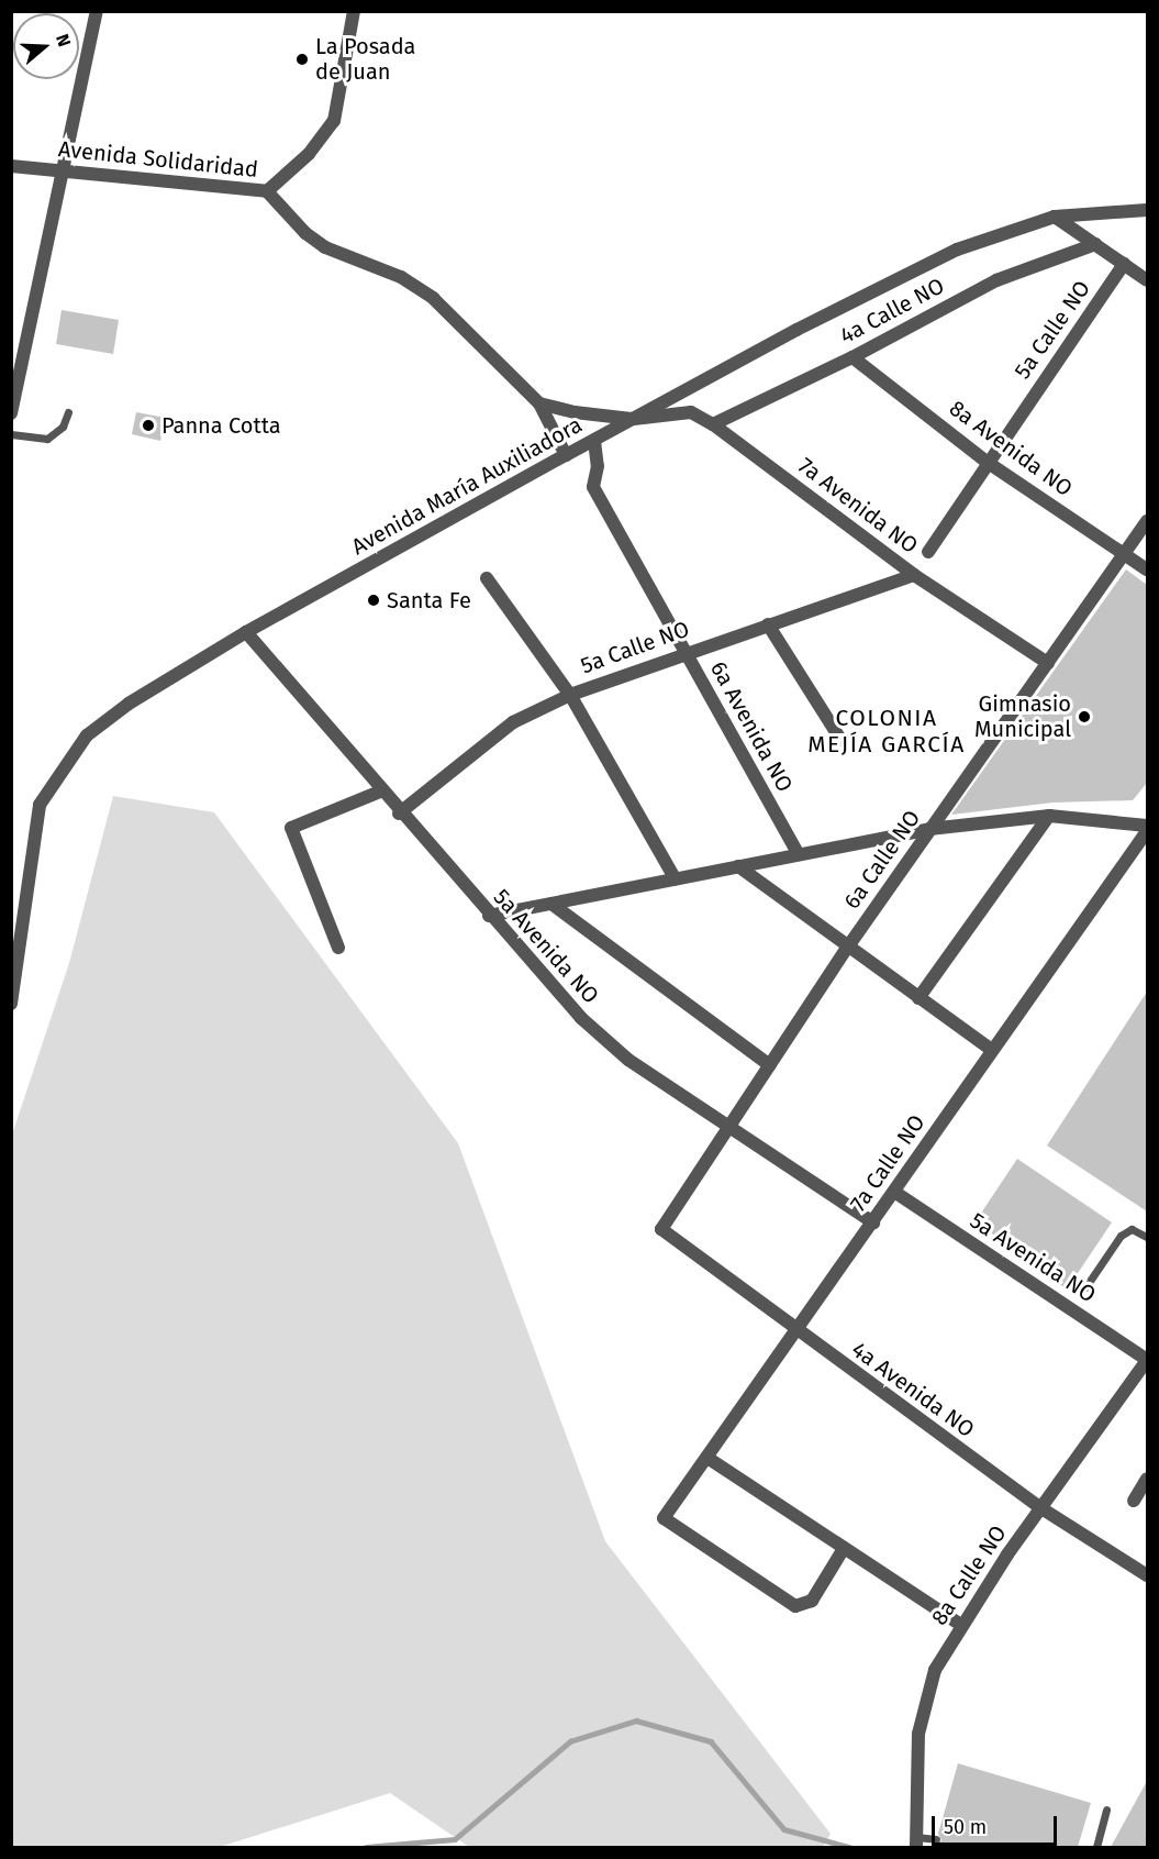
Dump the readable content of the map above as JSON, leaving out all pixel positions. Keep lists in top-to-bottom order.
{
  "streets": {
    "street": [
      "Avenida Solidaridad",
      "4a Calle NO",
      "5a Calle NO",
      "8a Avenida NO",
      "Avenida María Auxiliadora",
      "7a Avenida NO",
      "6a Avenida NO",
      "6a Calle NO",
      "5a Avenida NO",
      "7a Calle NO",
      "4a Avenida NO",
      "8a Calle NO"
    ]
  },
  "crossings": [
    ["Avenida Solidaridad", "Avenida María Auxiliadora"],
    ["4a Calle NO", "8a Avenida NO"],
    ["4a Calle NO", "7a Avenida NO"],
    ["5a Calle NO", "8a Avenida NO"],
    ["5a Calle NO", "7a Avenida NO"],
    ["5a Calle NO", "6a Avenida NO"],
    ["5a Calle NO", "5a Avenida NO"],
    ["8a Avenida NO", "6a Calle NO"],
    ["Avenida María Auxiliadora", "7a Avenida NO"],
    ["Avenida María Auxiliadora", "6a Avenida NO"],
    ["Avenida María Auxiliadora", "5a Avenida NO"],
    ["7a Avenida NO", "6a Calle NO"],
    ["6a Calle NO", "5a Avenida NO"],
    ["6a Calle NO", "4a Avenida NO"],
    ["5a Avenida NO", "7a Calle NO"],
    ["5a Avenida NO", "8a Calle NO"],
    ["7a Calle NO", "4a Avenida NO"],
    ["4a Avenida NO", "8a Calle NO"]
  ],
  "districts": ["COLONIA MEJÍA GARCÍA"],
  "places": [
    "La Posada de Juan",
    "Panna Cotta",
    "Santa Fe",
    "Gimnasio Municipal"
  ],
  "scale_bar": "50 m",
  "north": "right"
}
